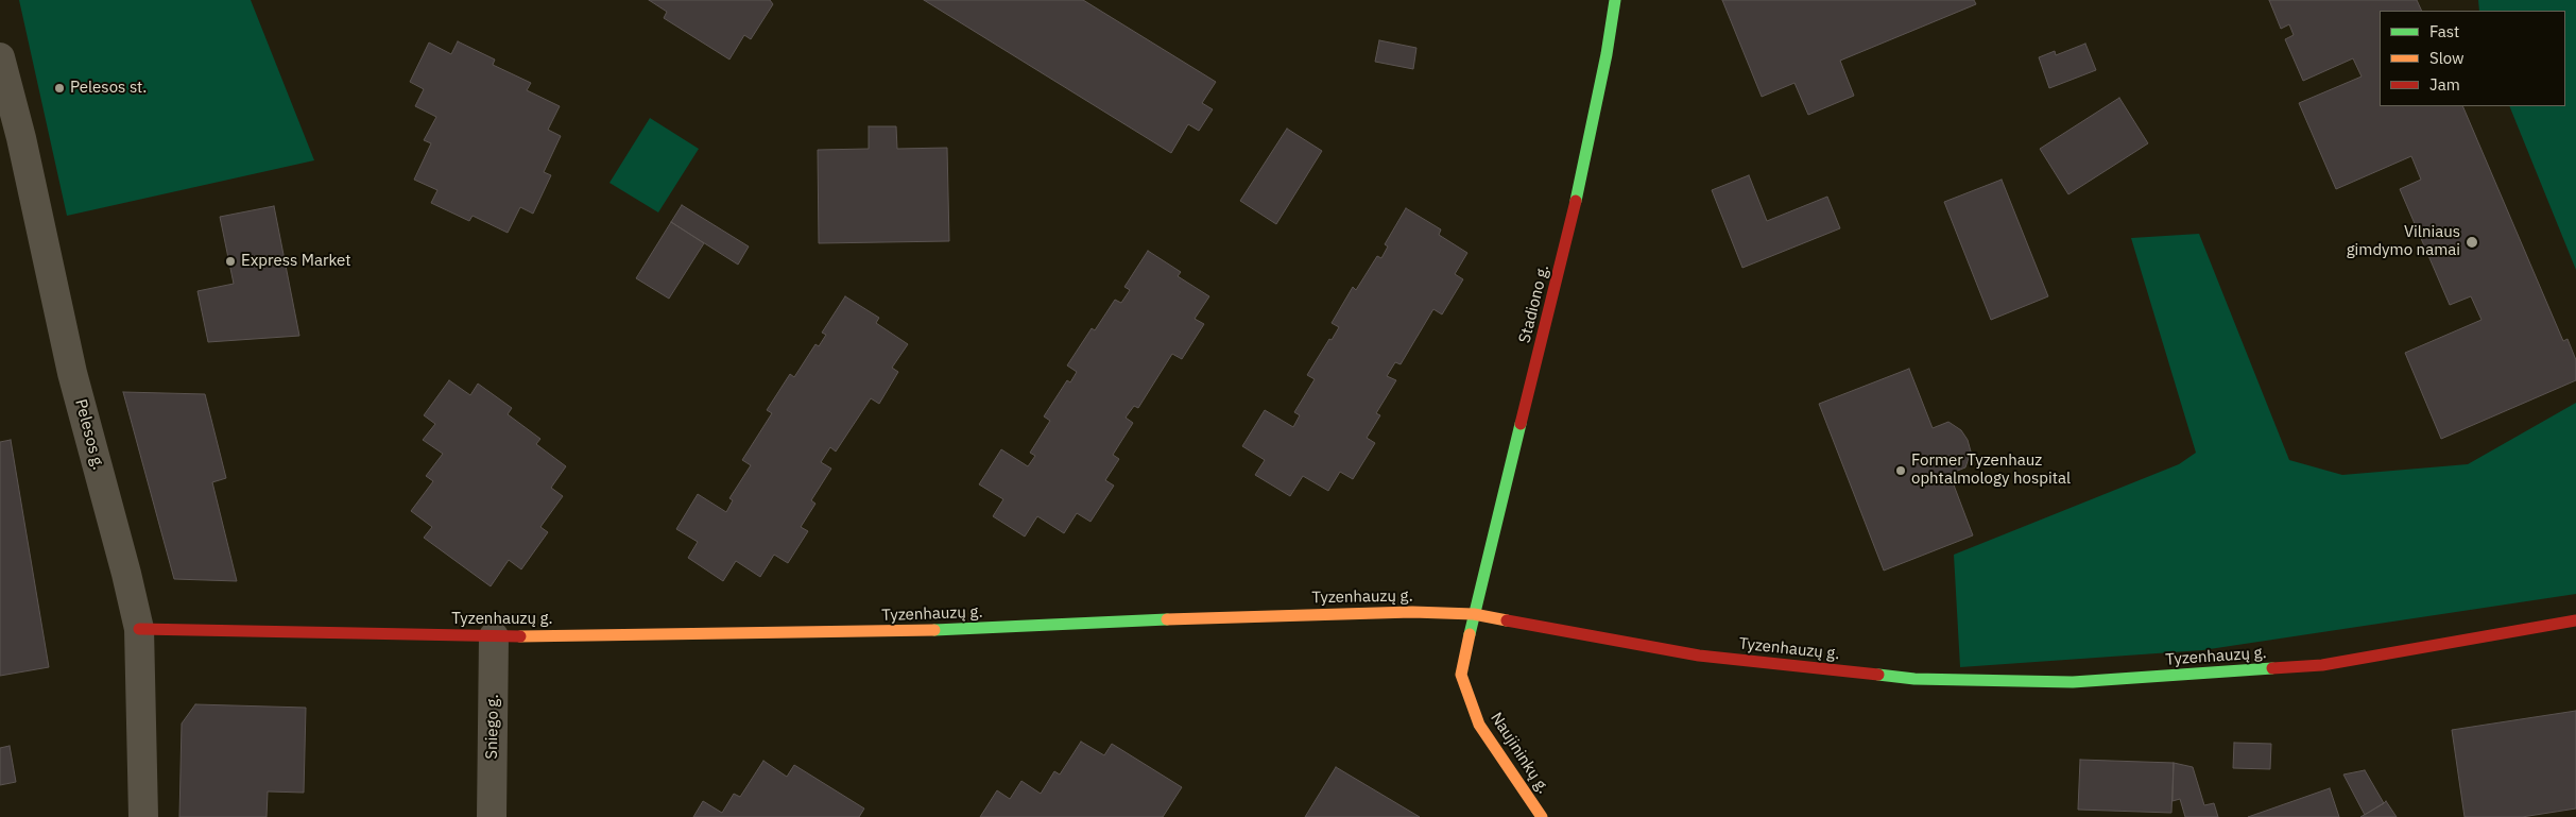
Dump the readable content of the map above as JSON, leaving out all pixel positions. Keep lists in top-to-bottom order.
{
  "streets": {
    "street": [
      "Stadiono g.",
      "Pelesos g.",
      "Tyzenhauzų g.",
      "Sniego g.",
      "Naujininkų g."
    ]
  },
  "crossings": [
    ["Stadiono g.", "Tyzenhauzų g."],
    ["Stadiono g.", "Naujininkų g."],
    ["Pelesos g.", "Tyzenhauzų g."],
    ["Tyzenhauzų g.", "Sniego g."],
    ["Tyzenhauzų g.", "Naujininkų g."]
  ],
  "places": [
    "Pelesos st.",
    "Vilniaus gimdymo namai",
    "Express Market",
    "Former Tyzenhauz ophtalmology hospital"
  ],
  "legend": ["Fast", "Slow", "Jam"]
}
